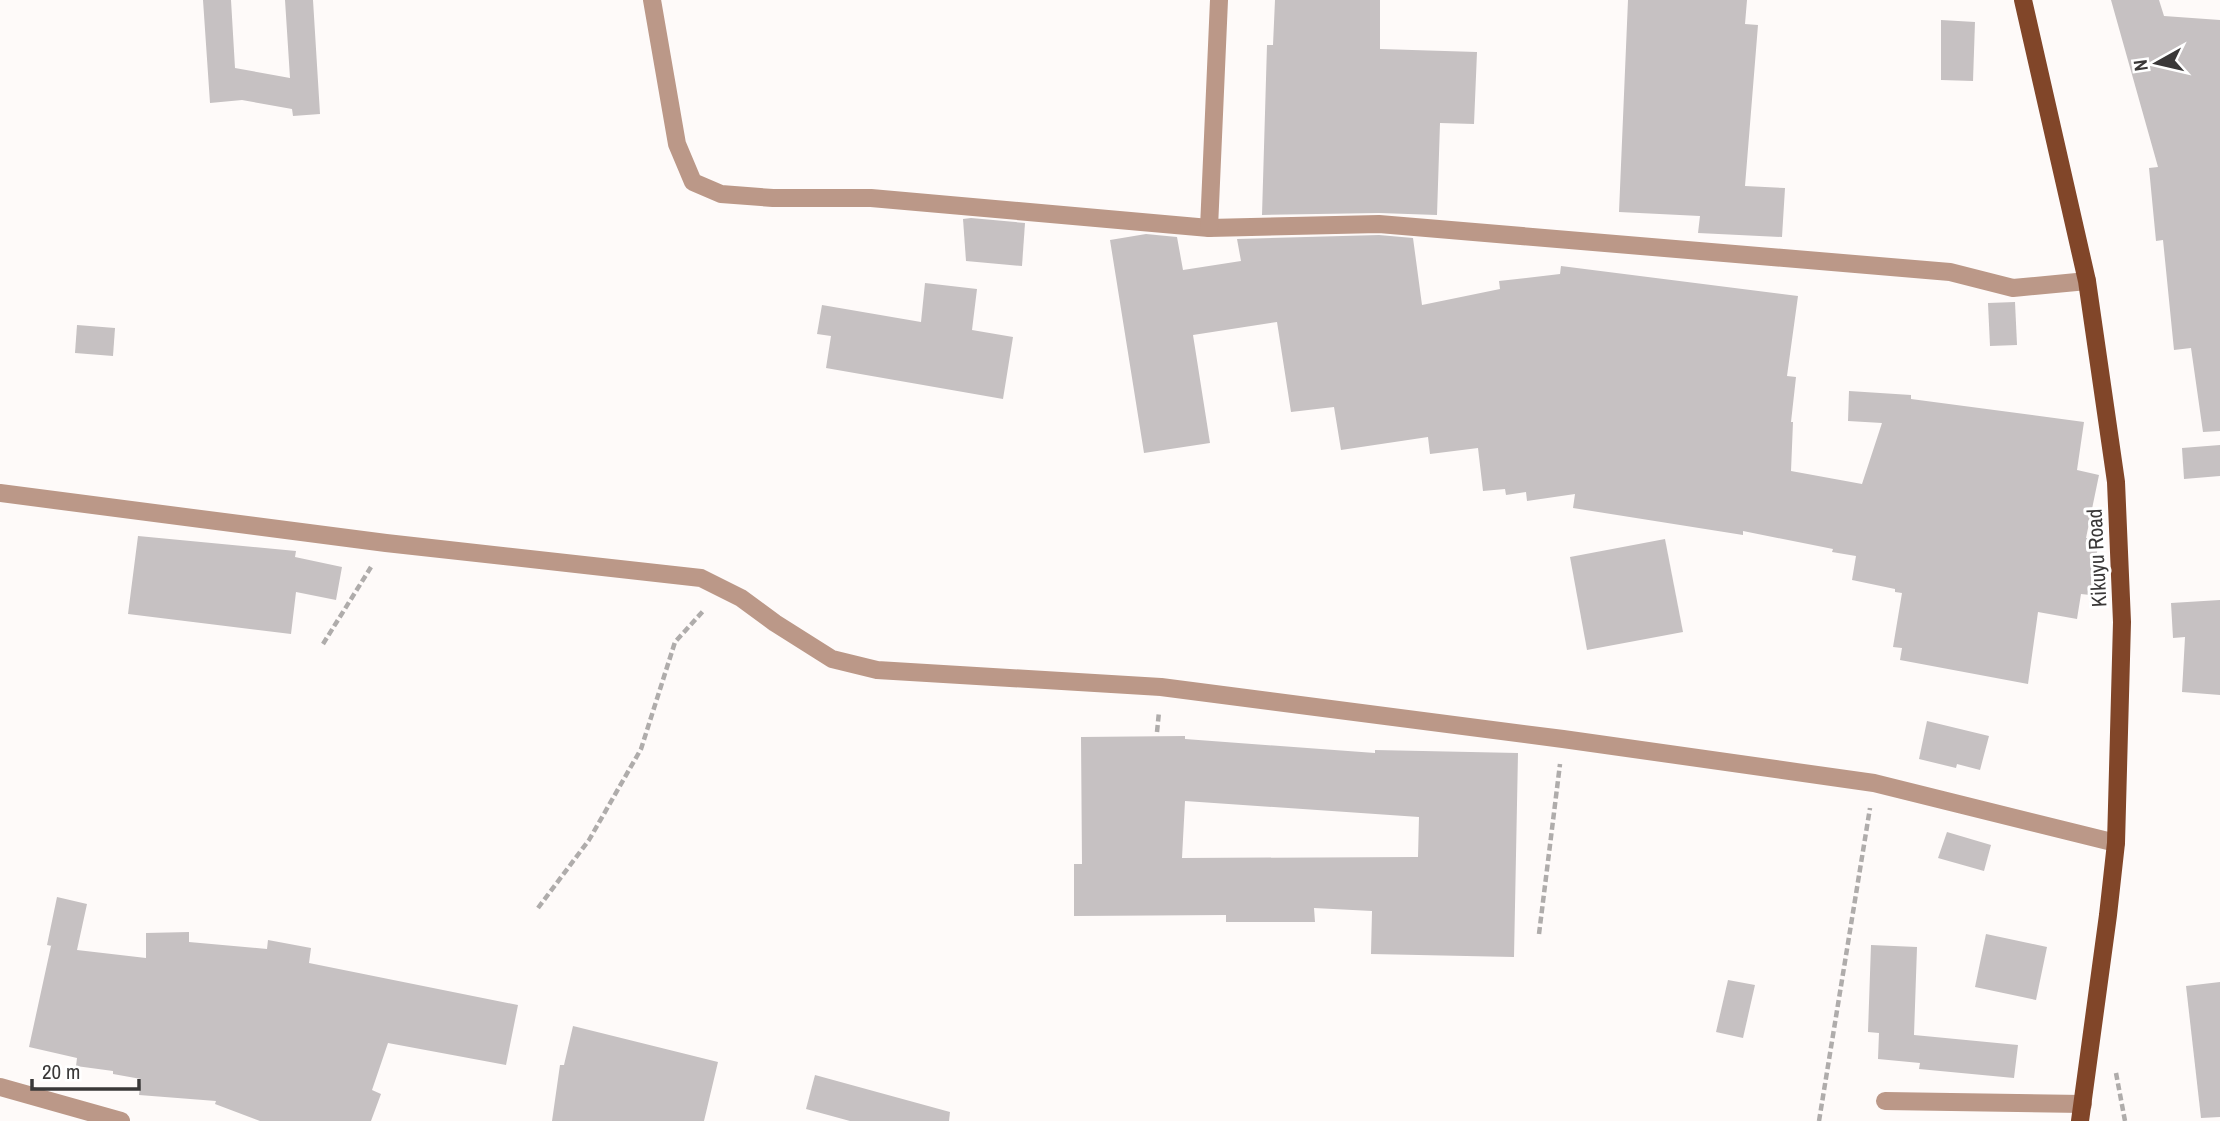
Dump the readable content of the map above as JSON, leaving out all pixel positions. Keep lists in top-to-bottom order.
{
  "streets": {
    "main road": ["Kikuyu Road"]
  },
  "scale_bar": "20 m",
  "north": "left"
}
